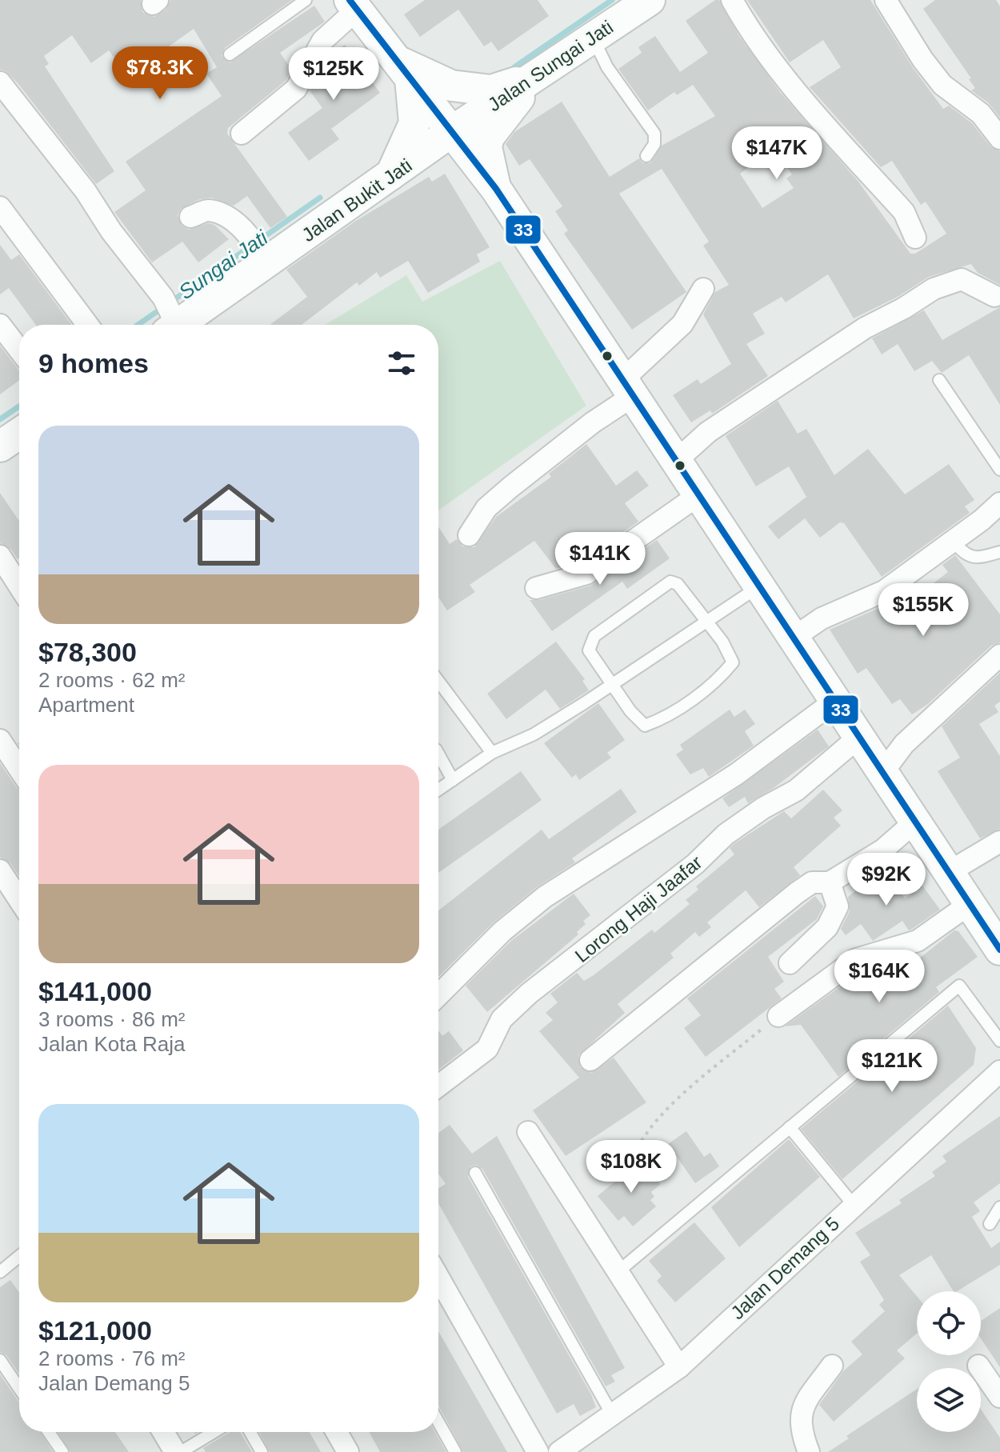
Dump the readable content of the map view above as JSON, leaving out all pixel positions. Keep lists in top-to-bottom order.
{
  "streets": {
    "main road": ["Jalan Sungai Jati", "Jalan Bukit Jati"],
    "street": ["Lorong Haji Jaafar", "Jalan Demang 5"]
  },
  "crossings": [
    ["Jalan Sungai Jati", "Jalan Bukit Jati"]
  ],
  "water": ["Sungai Jati"],
  "lines": ["transit line 33"],
  "page": {
    "price": [
      "$78.3K",
      "$125K",
      "$147K",
      "$141K",
      "$155K",
      "$92K",
      "$164K",
      "$121K",
      "$108K"
    ],
    "heading": "9 homes",
    "list": [
      {
        "name": "$78,300",
        "note": "2 rooms · 62 m² · Apartment"
      },
      {
        "name": "$141,000",
        "note": "3 rooms · 86 m² · Jalan Kota Raja"
      },
      {
        "name": "$121,000",
        "note": "2 rooms · 76 m² · Jalan Demang 5"
      }
    ]
  }
}
